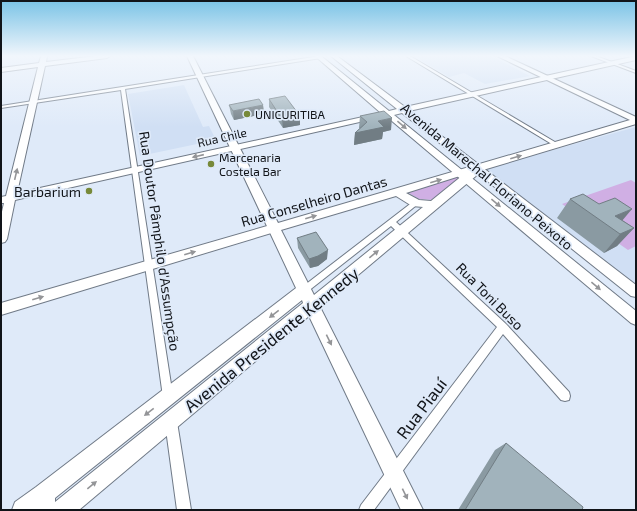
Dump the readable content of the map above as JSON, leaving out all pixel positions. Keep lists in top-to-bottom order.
{
  "streets": {
    "main road": ["Rua Conselheiro Dantas", "Avenida Presidente Kennedy"],
    "street": [
      "Rua Chile",
      "Avenida Marechal Floriano Peixoto",
      "Rua Doutor Pâmphilo d'Assumpção",
      "Rua Toni Buso",
      "Rua Piauí"
    ]
  },
  "crossings": [
    ["Rua Chile", "Avenida Marechal Floriano Peixoto"],
    ["Rua Chile", "Rua Doutor Pâmphilo d'Assumpção"],
    ["Avenida Marechal Floriano Peixoto", "Rua Conselheiro Dantas"],
    ["Avenida Marechal Floriano Peixoto", "Avenida Presidente Kennedy"],
    ["Rua Conselheiro Dantas", "Rua Doutor Pâmphilo d'Assumpção"],
    ["Rua Conselheiro Dantas", "Avenida Presidente Kennedy"],
    ["Rua Doutor Pâmphilo d'Assumpção", "Avenida Presidente Kennedy"],
    ["Rua Toni Buso", "Avenida Presidente Kennedy"],
    ["Rua Toni Buso", "Rua Piauí"]
  ],
  "one_way": ["Rua Conselheiro Dantas"],
  "places": ["UNICURITIBA", "Marcenaria Costela Bar", "Barbarium"]
}
